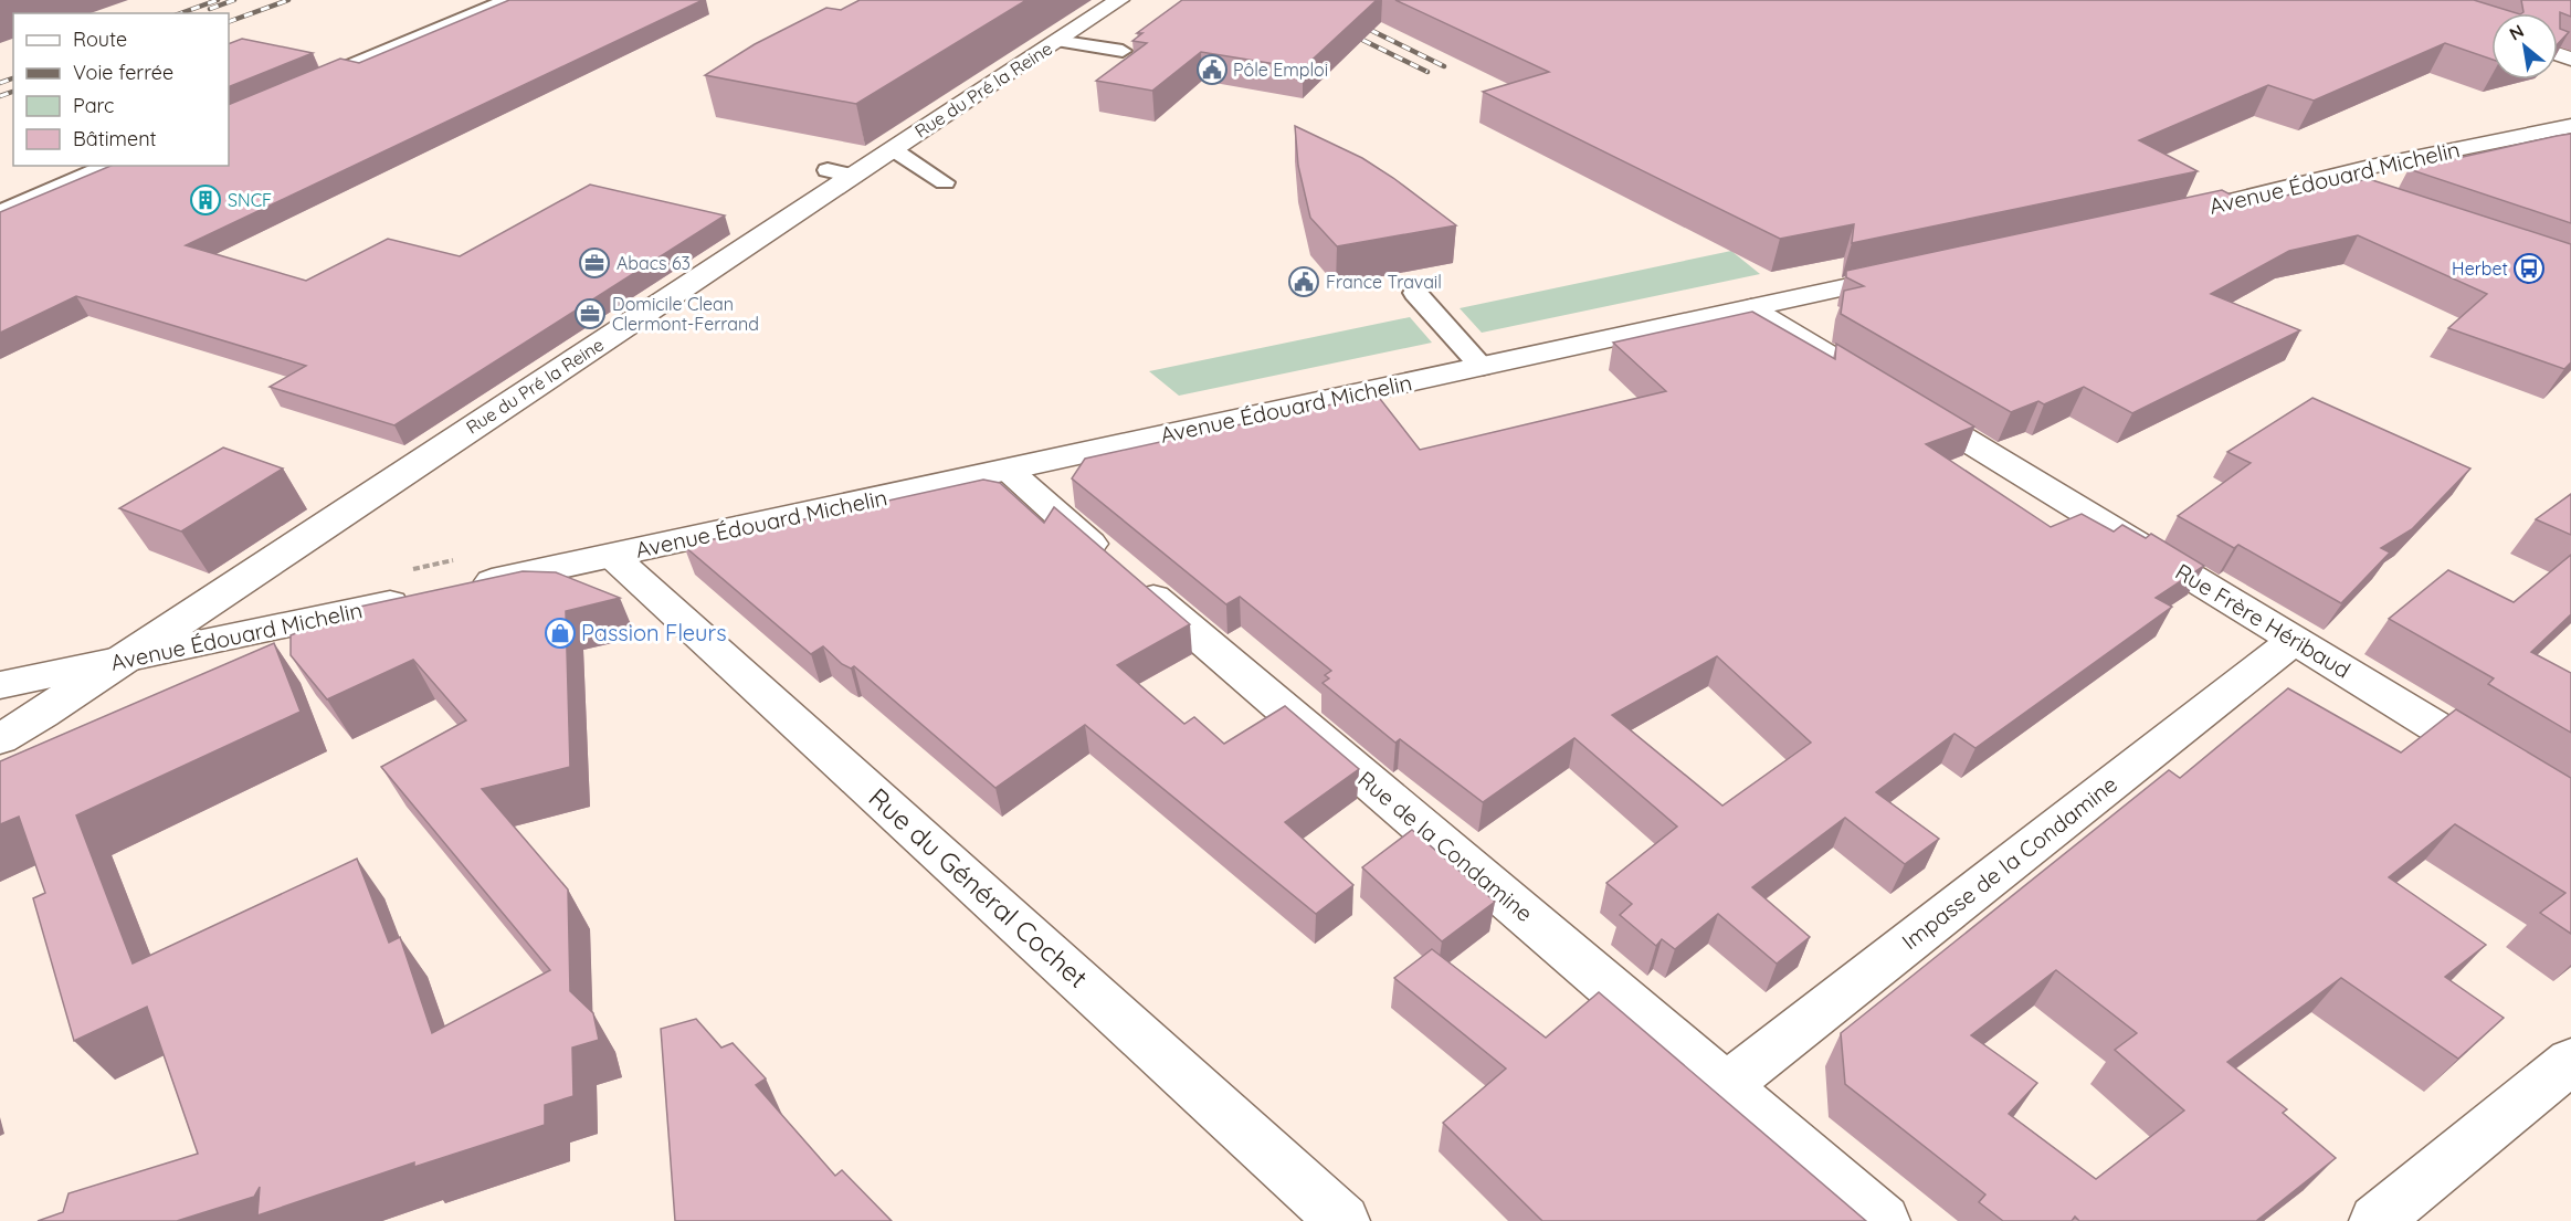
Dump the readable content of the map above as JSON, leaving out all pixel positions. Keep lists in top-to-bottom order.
{
  "streets": {
    "main road": [
      "Rue du Pré la Reine",
      "Avenue Édouard Michelin",
      "Rue Frère Héribaud",
      "Rue de la Condamine",
      "Impasse de la Condamine",
      "Rue du Général Cochet"
    ]
  },
  "crossings": [
    ["Rue du Pré la Reine", "Avenue Édouard Michelin"],
    ["Avenue Édouard Michelin", "Rue Frère Héribaud"],
    ["Avenue Édouard Michelin", "Rue de la Condamine"],
    ["Avenue Édouard Michelin", "Rue du Général Cochet"],
    ["Rue Frère Héribaud", "Impasse de la Condamine"],
    ["Rue de la Condamine", "Impasse de la Condamine"]
  ],
  "places": {
    "public building": ["Pôle Emploi", "France Travail"],
    "building": ["SNCF"],
    "office": ["Abacs 63", "Domicile Clean Clermont-Ferrand"],
    "bus stop": ["Herbet"],
    "shop": ["Passion Fleurs"]
  },
  "legend": [
    "Route",
    "Voie ferrée",
    "Parc",
    "Bâtiment"
  ],
  "north": "top left"
}
